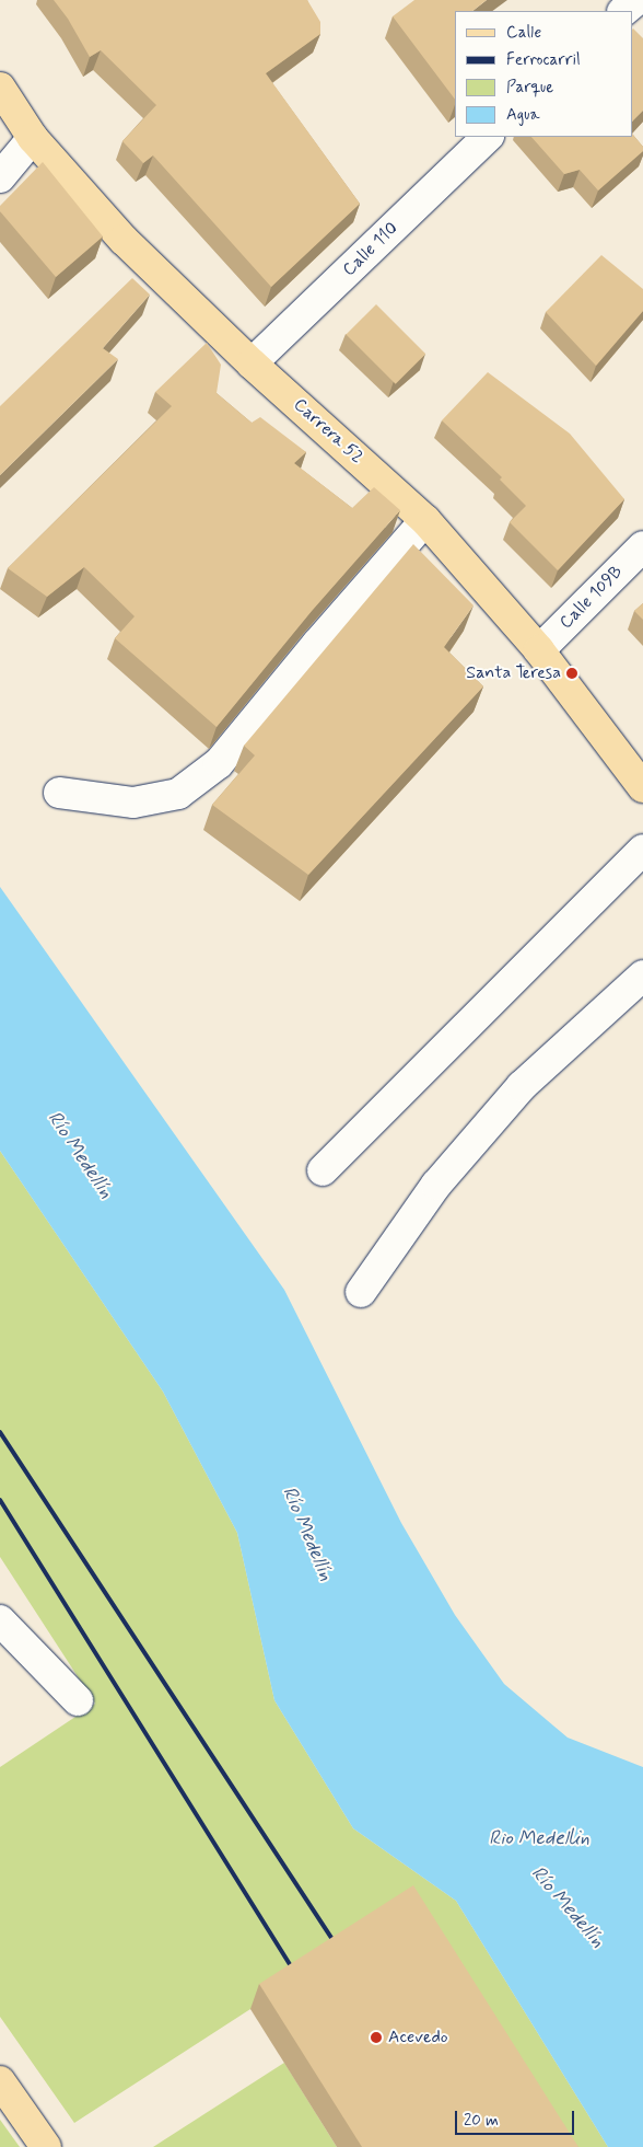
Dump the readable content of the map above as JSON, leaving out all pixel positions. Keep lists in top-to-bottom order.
{
  "streets": {
    "main road": ["Carrera 52"],
    "street": ["Calle 110", "Calle 109B"]
  },
  "crossings": [
    ["Calle 110", "Carrera 52"],
    ["Carrera 52", "Calle 109B"]
  ],
  "water": ["Río Medellín", "Rio Medellin"],
  "places": ["Santa Teresa", "Acevedo"],
  "legend": [
    "Calle",
    "Ferrocarril",
    "Parque",
    "Agua"
  ],
  "scale_bar": "20 m"
}
